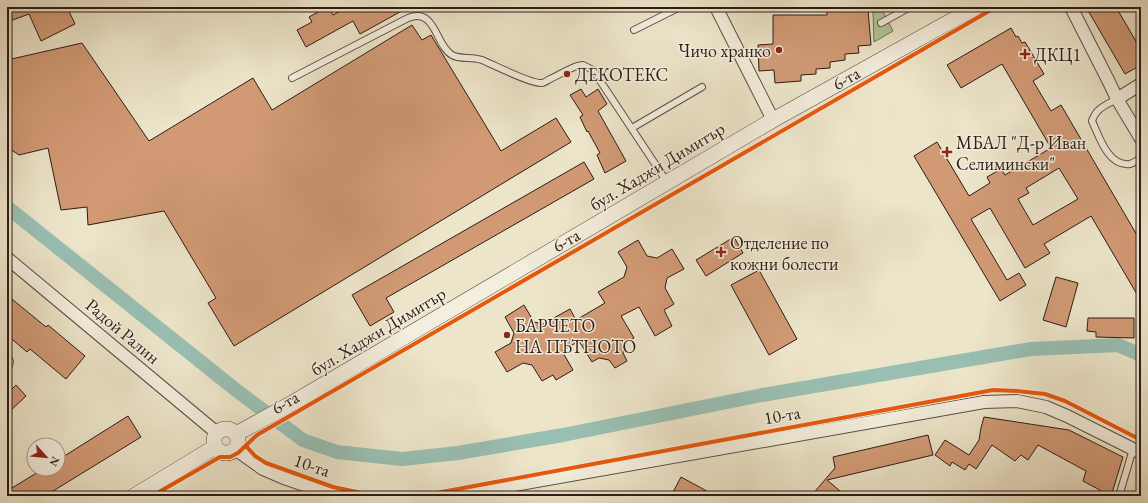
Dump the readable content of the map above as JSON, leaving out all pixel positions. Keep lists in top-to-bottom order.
{
  "streets": {
    "street": ["бул. Хаджи Димитър", "Радой Ралин"],
    "cycle path": ["6-та", "10-та"]
  },
  "crossings": [
    ["бул. Хаджи Димитър", "Радой Ралин"]
  ],
  "places": {
    "other": ["Чичо хранко", "ДЕКОТЕКС", "БАРЧЕТО НА ПЪТНОТО"],
    "health": ["ДКЦ1", "МБАЛ \"Д-р Иван Селимински\"", "Отделение по кожни болести"]
  },
  "north": "bottom right"
}
